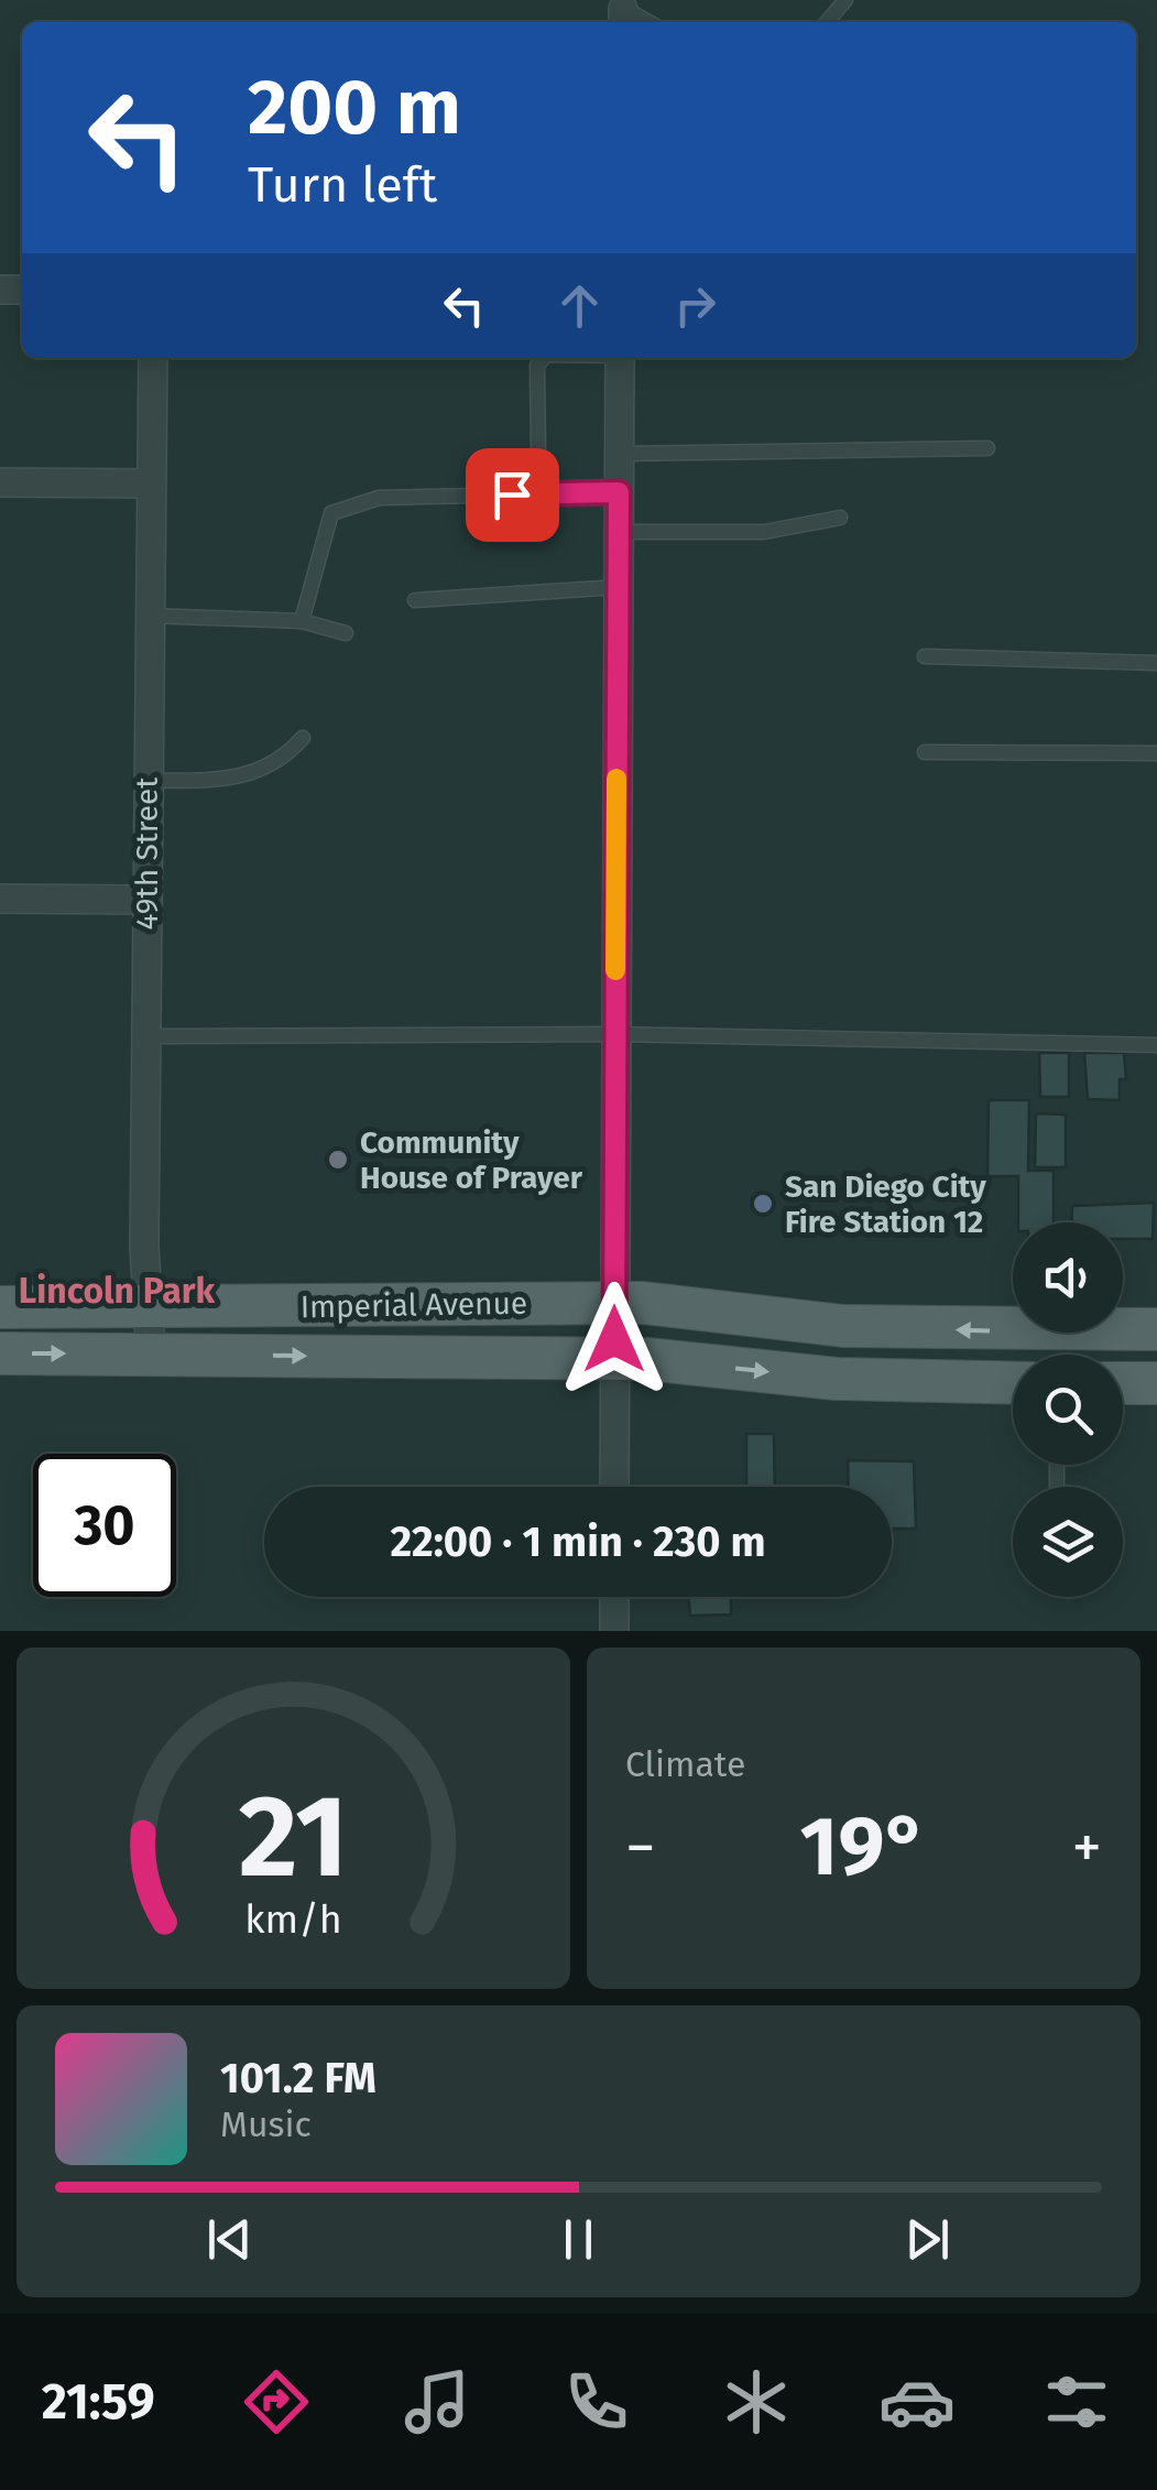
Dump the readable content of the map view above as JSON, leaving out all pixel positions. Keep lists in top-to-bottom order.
{
  "streets": {
    "main road": ["Imperial Avenue"],
    "street": ["49th Street"]
  },
  "crossings": [
    ["49th Street", "Imperial Avenue"]
  ],
  "districts": ["Lincoln Park"],
  "places": ["Community House of Prayer", "San Diego City Fire Station 12"],
  "page": {
    "turn": ["200 m", "Turn left"],
    "limit": "30",
    "trip": "22:00 · 1 min · 230 m",
    "tile": "Climate",
    "heat": ["−", "19°", "+"],
    "song": ["101.2 FM", "Music"],
    "tabs": "21:59",
    "gauge": ["21", "km/h"]
  }
}
